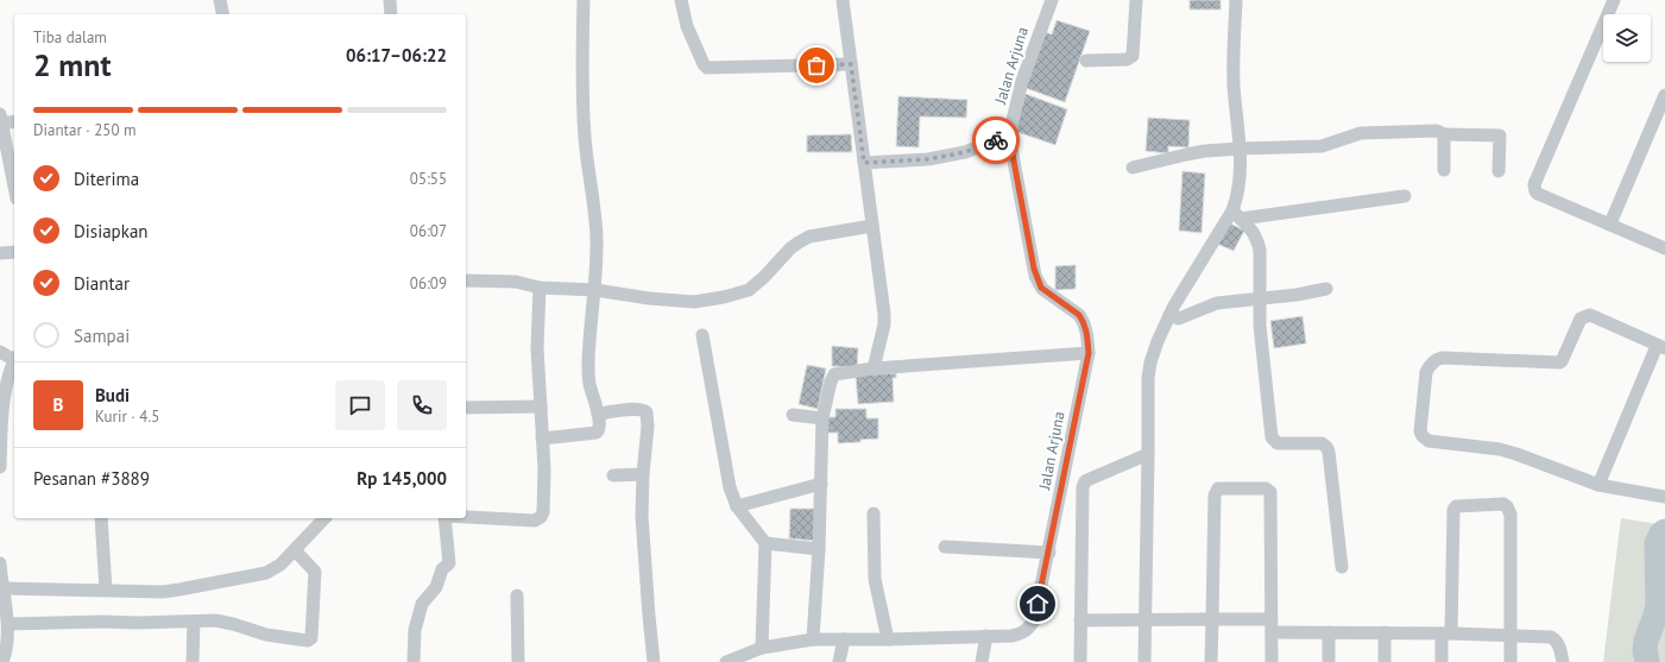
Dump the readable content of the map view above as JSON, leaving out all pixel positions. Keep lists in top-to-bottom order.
{
  "streets": {
    "street": ["Jalan Arjuna"]
  },
  "page": {
    "heading": ["2 mnt", "Tiba dalam", "06:17–06:22"],
    "panel": [
      "Budi",
      "Kurir · 4.5",
      "Pesanan #3889",
      "Rp 145,000"
    ],
    "bar": "Diantar · 250 m",
    "list": [
      ["Diterima", "05:55"],
      ["Disiapkan", "06:07"],
      ["Diantar", "06:09"],
      "Sampai"
    ],
    "round": "B"
  }
}
